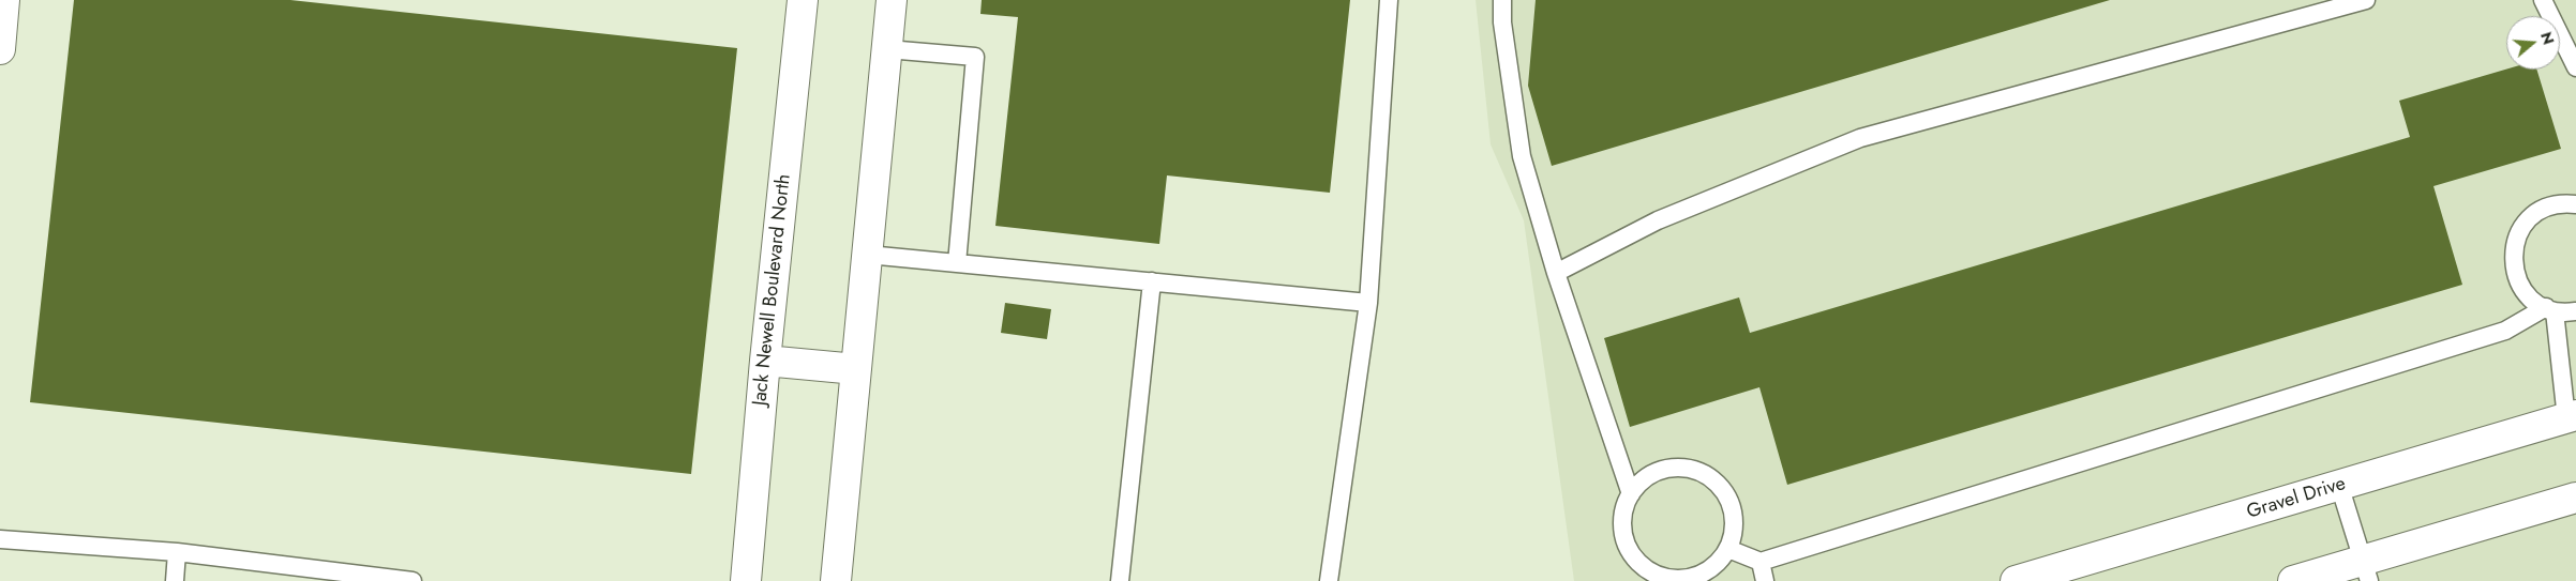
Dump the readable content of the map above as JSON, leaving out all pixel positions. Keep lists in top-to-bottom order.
{
  "streets": {
    "street": ["Jack Newell Boulevard North", "Gravel Drive"]
  },
  "north": "right"
}
